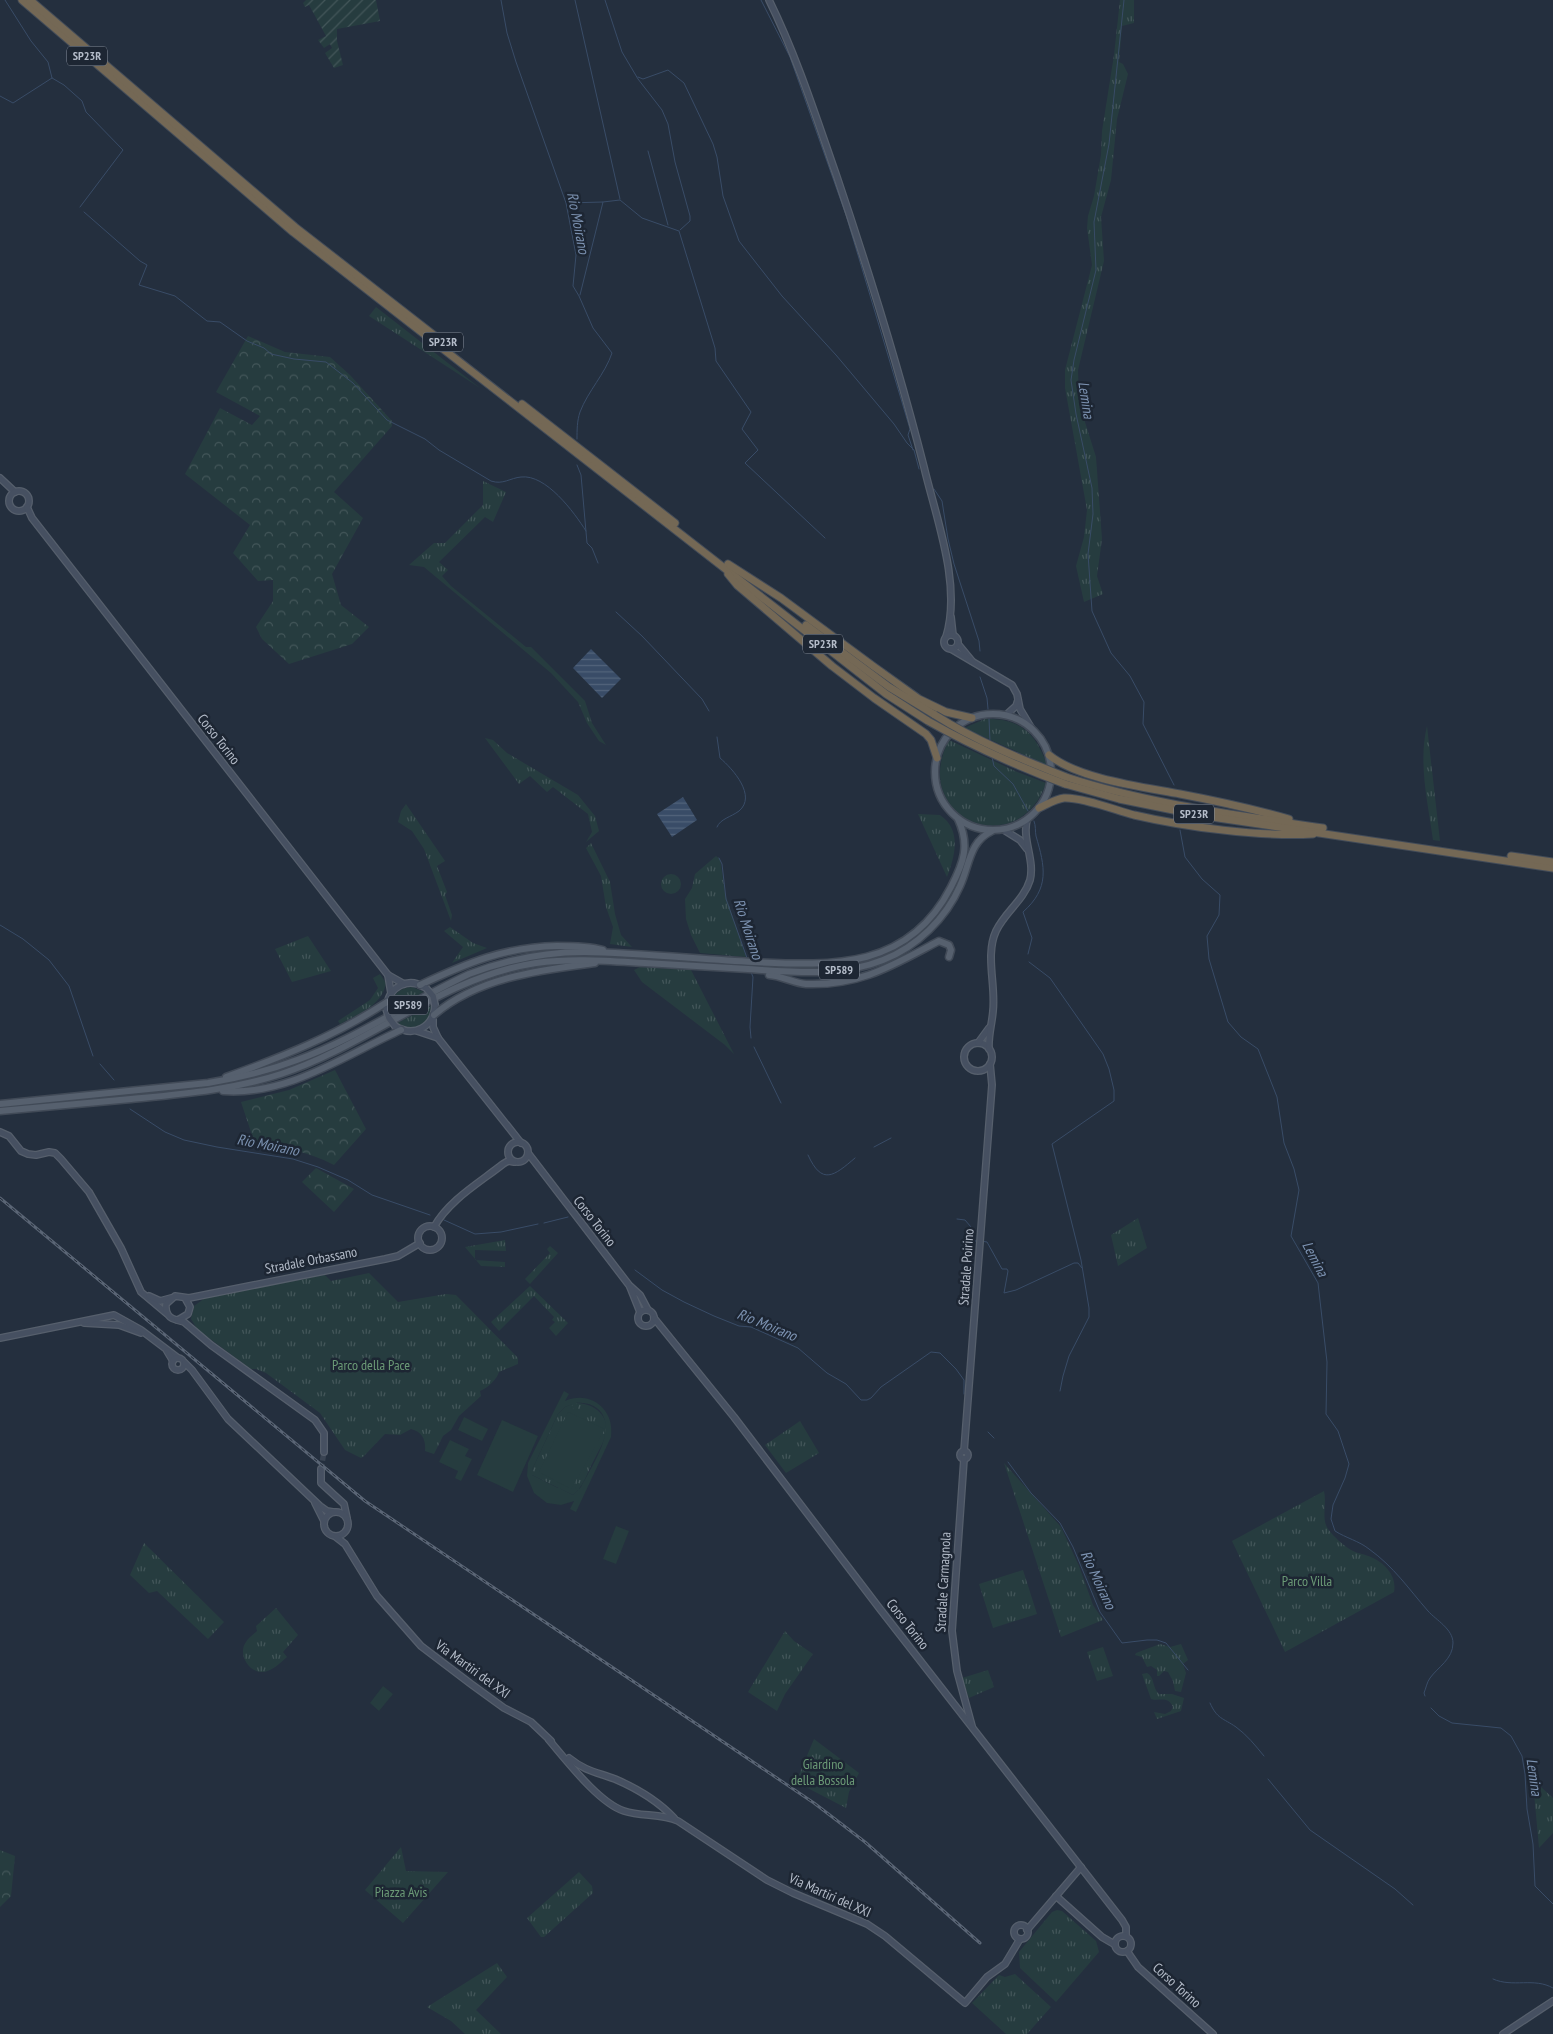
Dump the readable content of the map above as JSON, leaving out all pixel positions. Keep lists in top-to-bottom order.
{
  "streets": {
    "highway": ["SP23R"],
    "main road": [
      "Corso Torino",
      "SP589",
      "Stradale Orbassano",
      "Stradale Poirino",
      "Stradale Carmagnola",
      "Via Martiri del XXI"
    ]
  },
  "crossings": [
    ["Corso Torino", "Stradale Carmagnola"],
    ["Stradale Poirino", "Stradale Carmagnola"]
  ],
  "water": ["Rio Moirano", "Lemina"],
  "parks": [
    "Parco della Pace",
    "Parco Villa",
    "Giardino della Bossola",
    "Piazza Avis"
  ]
}
